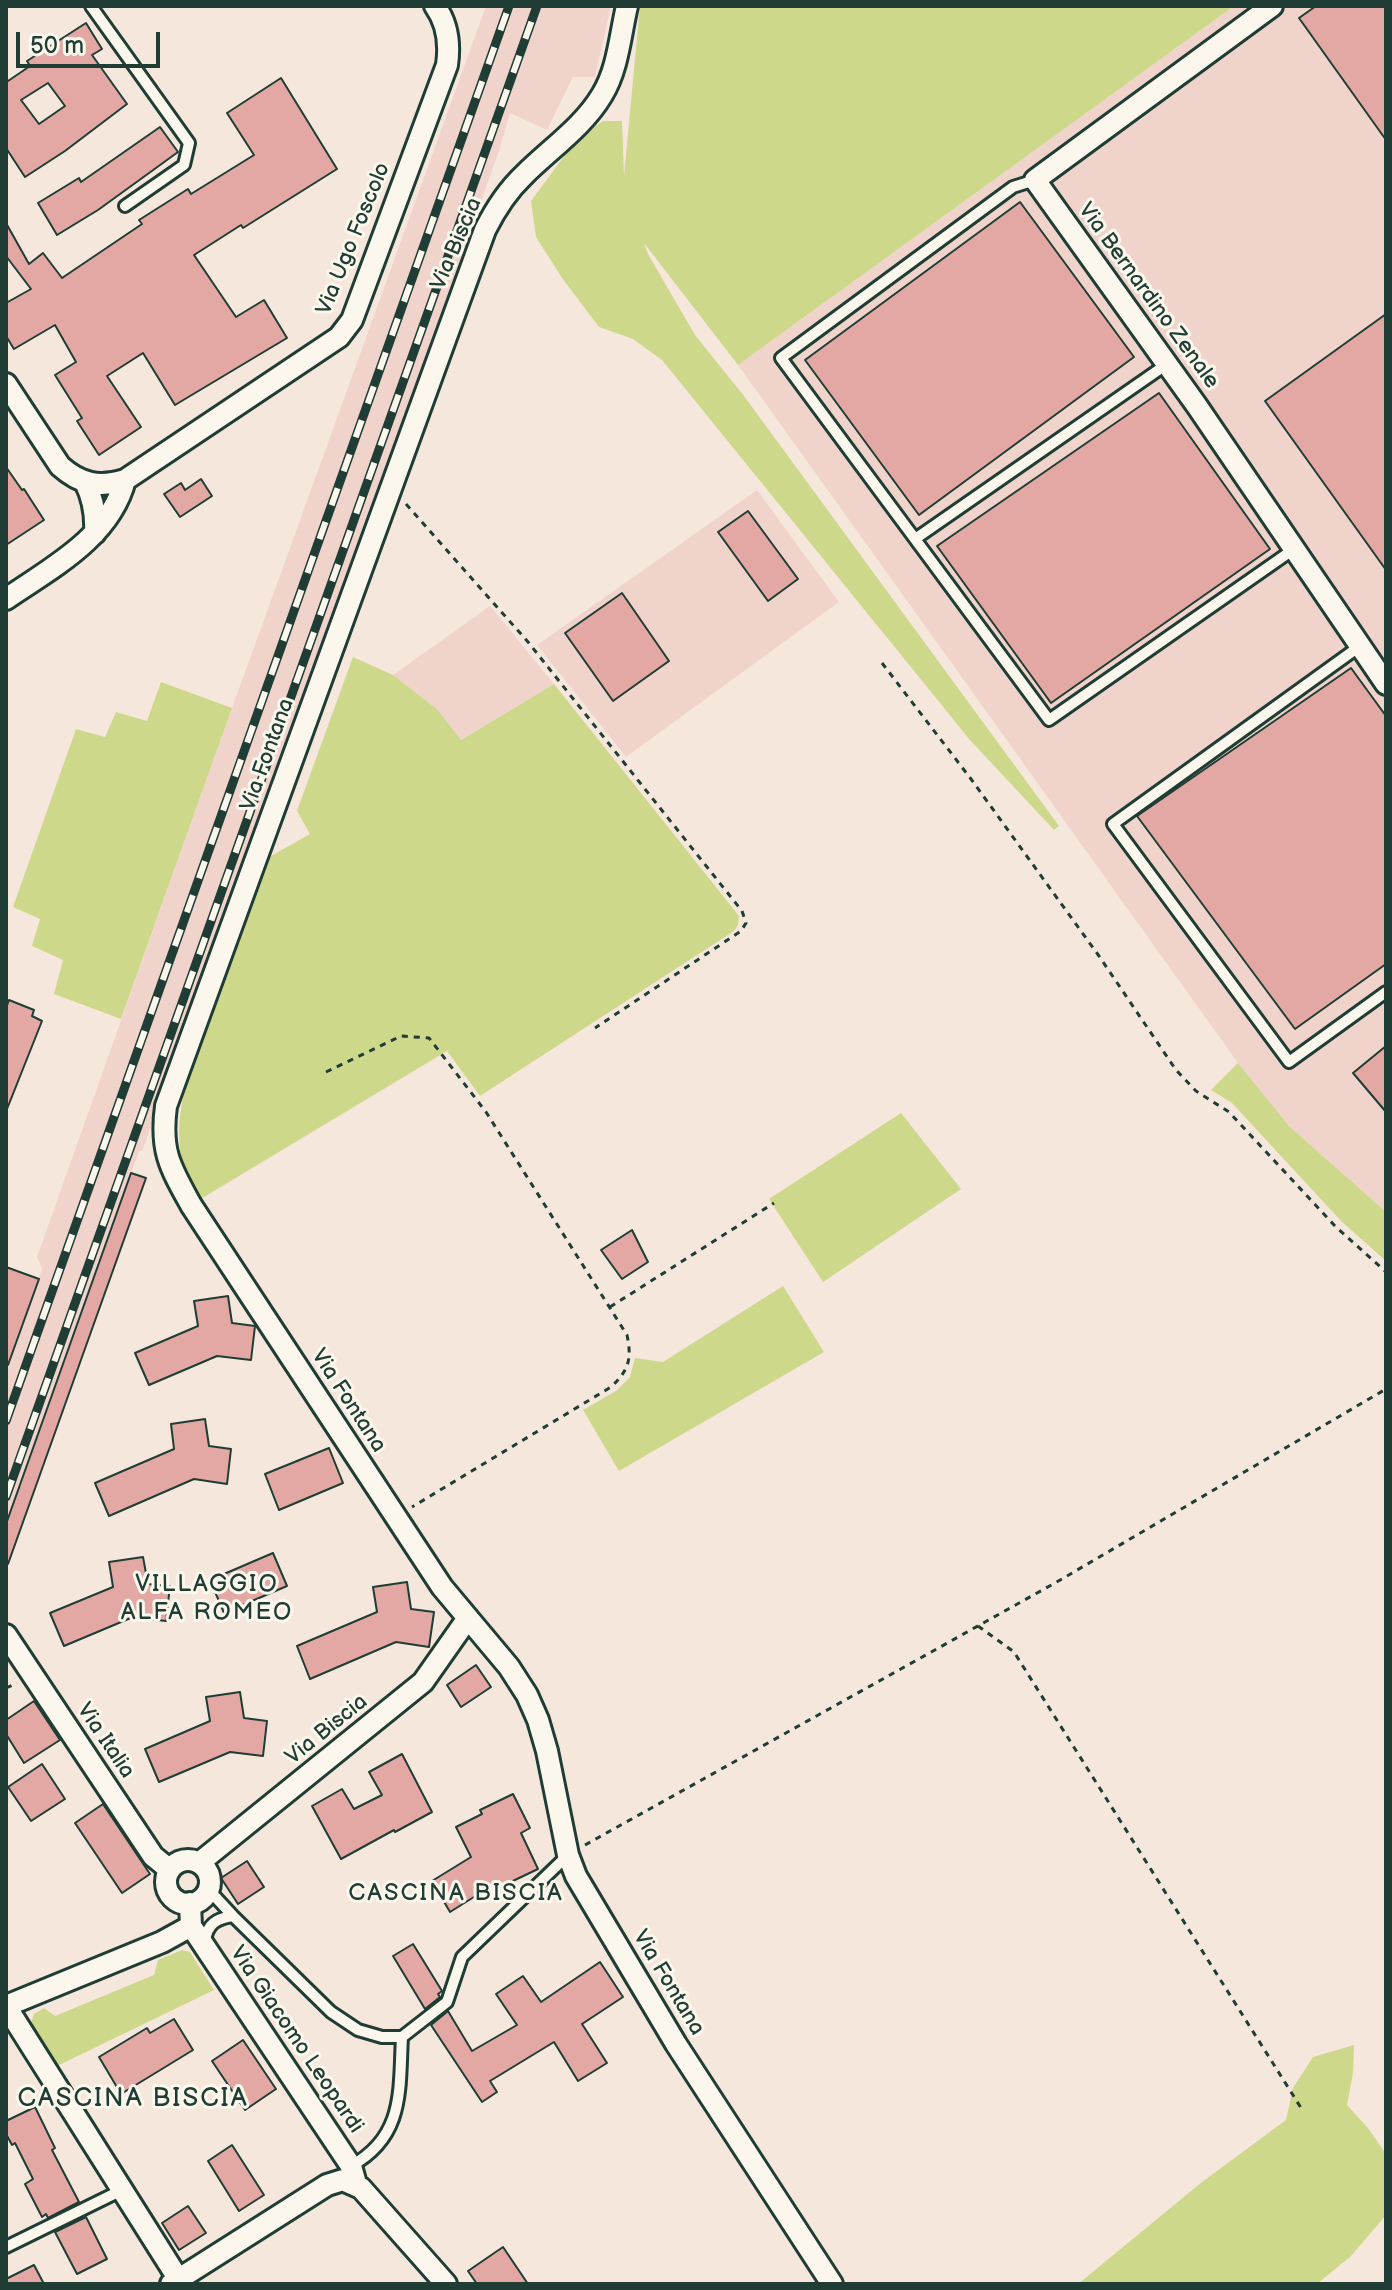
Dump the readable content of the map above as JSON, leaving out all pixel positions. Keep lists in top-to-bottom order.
{
  "streets": {
    "street": [
      "Via Ugo Foscolo",
      "Via Biscia",
      "Via Bernardino Zenale",
      "Via Fontana",
      "Via Italia",
      "Via Giacomo Leopardi"
    ]
  },
  "crossings": [
    ["Via Biscia", "Via Fontana"],
    ["Via Biscia", "Via Italia"]
  ],
  "districts": ["VILLAGGIO ALFA ROMEO", "CASCINA BISCIA", "CASCINA BISCIA"],
  "scale_bar": "50 m"
}
